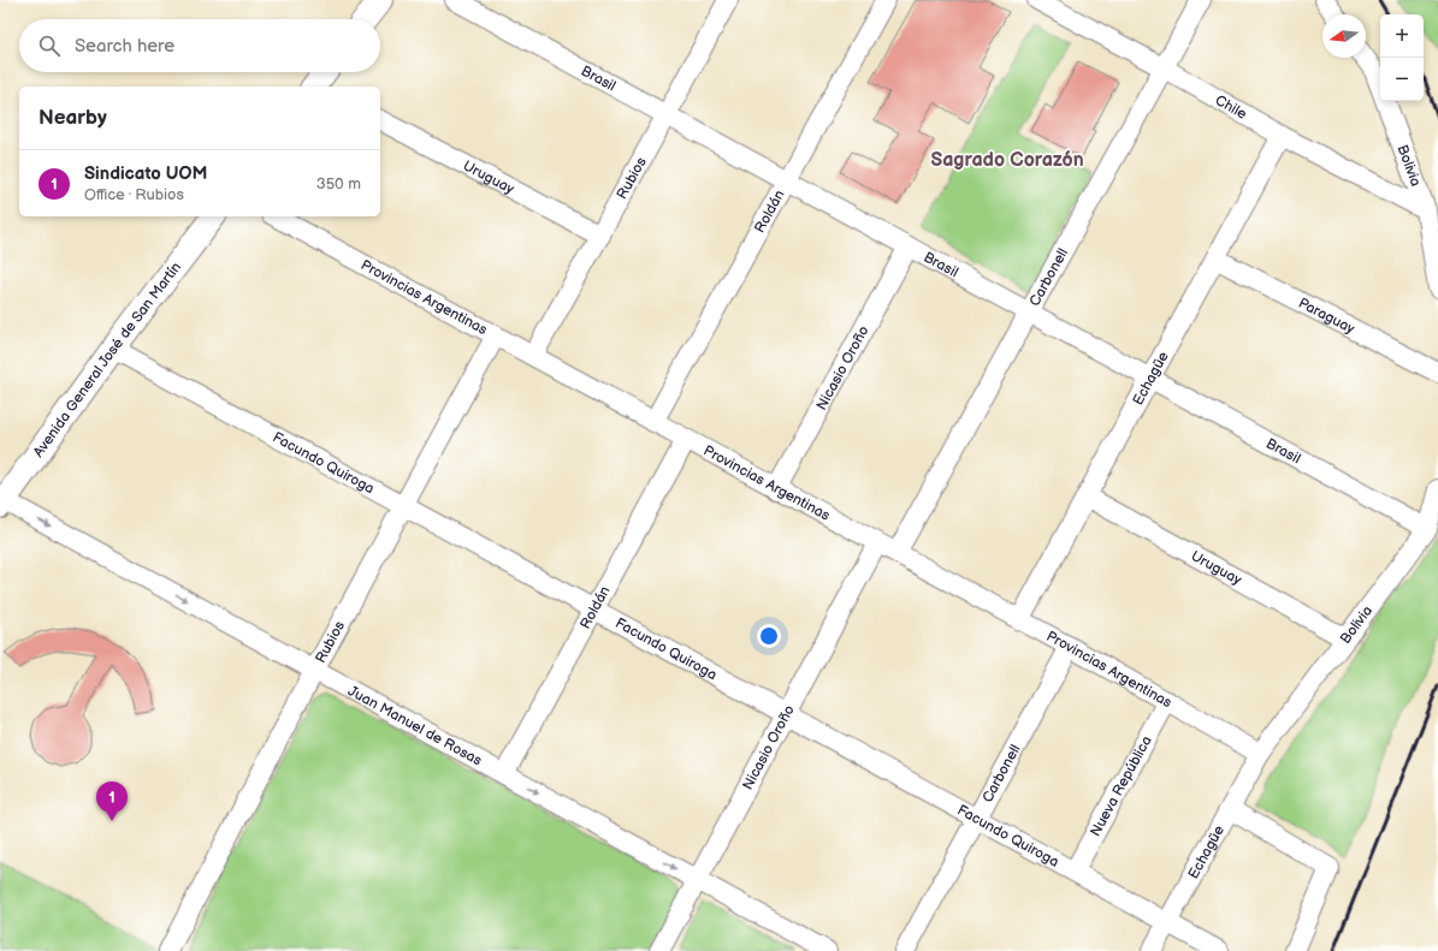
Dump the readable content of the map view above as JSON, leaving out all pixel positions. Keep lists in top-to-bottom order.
{
  "streets": {
    "main road": ["Avenida General José de San Martín"],
    "street": [
      "Brasil",
      "Chile",
      "Bolivia",
      "Uruguay",
      "Rubios",
      "Roldán",
      "Carbonell",
      "Provincias Argentinas",
      "Paraguay",
      "Nicasio Oroño",
      "Echagüe",
      "Facundo Quiroga",
      "Juan Manuel de Rosas",
      "Nueva República"
    ]
  },
  "crossings": [
    ["Brasil", "Bolivia"],
    ["Brasil", "Rubios"],
    ["Brasil", "Roldán"],
    ["Brasil", "Carbonell"],
    ["Brasil", "Nicasio Oroño"],
    ["Brasil", "Echagüe"],
    ["Chile", "Bolivia"],
    ["Chile", "Carbonell"],
    ["Chile", "Echagüe"],
    ["Bolivia", "Uruguay"],
    ["Bolivia", "Provincias Argentinas"],
    ["Bolivia", "Echagüe"],
    ["Uruguay", "Rubios"],
    ["Uruguay", "Echagüe"],
    ["Rubios", "Provincias Argentinas"],
    ["Rubios", "Facundo Quiroga"],
    ["Rubios", "Juan Manuel de Rosas"],
    ["Roldán", "Provincias Argentinas"],
    ["Roldán", "Facundo Quiroga"],
    ["Roldán", "Juan Manuel de Rosas"],
    ["Carbonell", "Provincias Argentinas"],
    ["Carbonell", "Facundo Quiroga"],
    ["Provincias Argentinas", "Nicasio Oroño"],
    ["Provincias Argentinas", "Echagüe"],
    ["Provincias Argentinas", "Nueva República"],
    ["Paraguay", "Echagüe"],
    ["Avenida General José de San Martín", "Facundo Quiroga"],
    ["Avenida General José de San Martín", "Juan Manuel de Rosas"],
    ["Nicasio Oroño", "Facundo Quiroga"],
    ["Nicasio Oroño", "Juan Manuel de Rosas"],
    ["Echagüe", "Facundo Quiroga"],
    ["Facundo Quiroga", "Nueva República"]
  ],
  "one_way": ["Juan Manuel de Rosas"],
  "districts": ["Sagrado Corazón"],
  "north": "left",
  "page": {
    "map_buttons": ["+", "−"],
    "search": "Search here",
    "heading": "Nearby",
    "list": [
      {
        "mark": "1",
        "name": "Sindicato UOM",
        "note": "Office · Rubios",
        "value": "350 m"
      }
    ],
    "pins": "1"
  }
}
